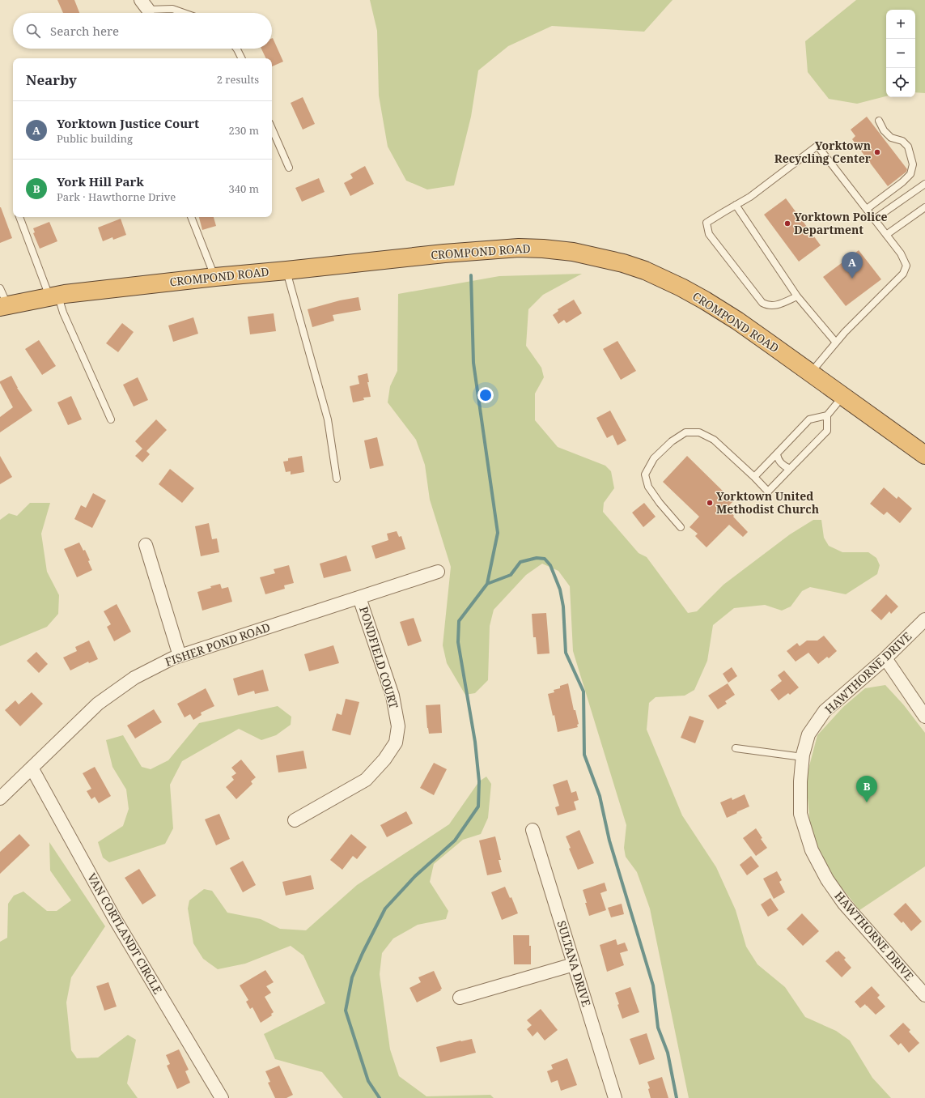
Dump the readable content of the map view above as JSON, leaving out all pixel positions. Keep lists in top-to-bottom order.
{
  "streets": {
    "highway": ["CROMPOND ROAD"],
    "street": [
      "FISHER POND ROAD",
      "PONDFIELD COURT",
      "HAWTHORNE DRIVE",
      "VAN CORTLANDT CIRCLE",
      "SULTANA DRIVE"
    ]
  },
  "crossings": [
    ["FISHER POND ROAD", "PONDFIELD COURT"],
    ["FISHER POND ROAD", "VAN CORTLANDT CIRCLE"]
  ],
  "places": ["Yorktown Recycling Center", "Yorktown Police Department", "Yorktown United Methodist Church"],
  "page": {
    "map_buttons": ["+", "−"],
    "search": "Search here",
    "heading": ["Nearby", "2 results"],
    "list": [
      {
        "mark": "A",
        "name": "Yorktown Justice Court",
        "note": "Public building",
        "value": "230 m"
      },
      {
        "mark": "B",
        "name": "York Hill Park",
        "note": "Park · Hawthorne Drive",
        "value": "340 m"
      }
    ],
    "pins": ["A", "B"]
  }
}
